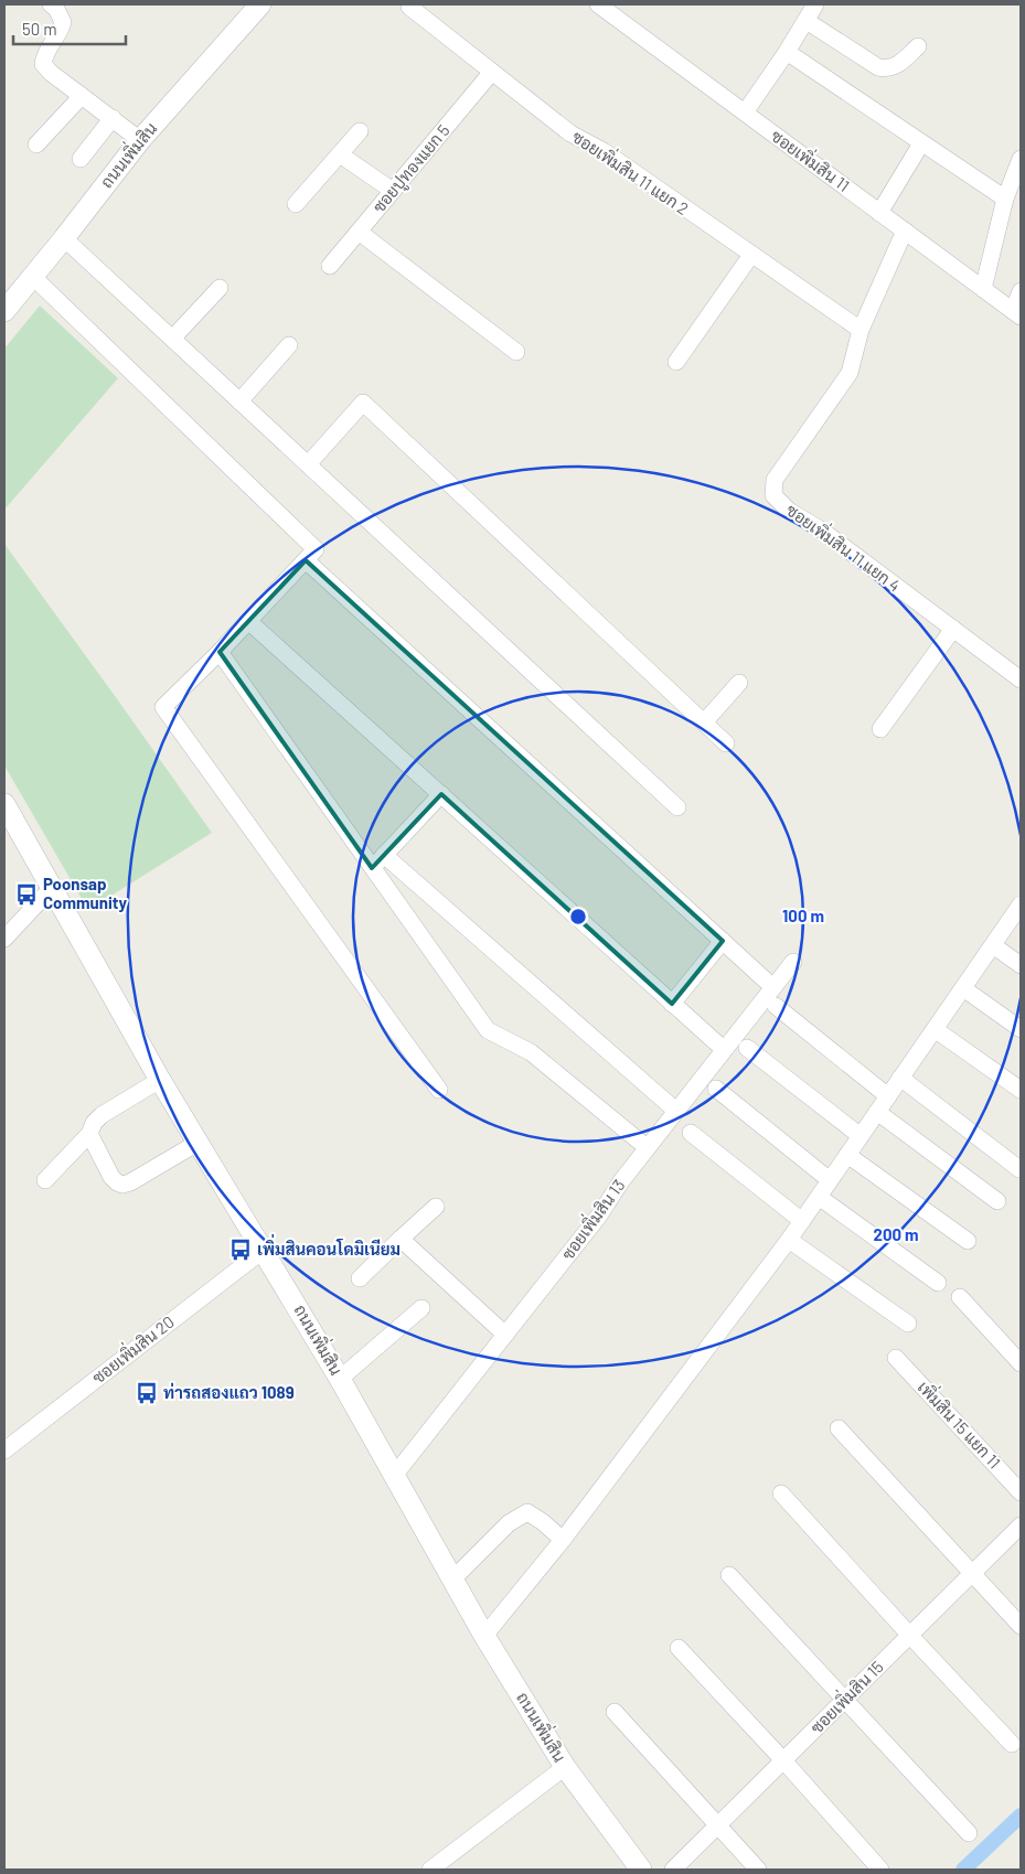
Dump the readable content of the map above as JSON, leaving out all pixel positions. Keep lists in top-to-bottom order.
{
  "streets": {
    "street": [
      "ถนนเพิ่มสิน",
      "ซอยเพิ่มสิน 11",
      "ซอยปูทองแยก 5",
      "ซอยเพิ่มสิน 11 แยก 2",
      "ซอยเพิ่มสิน 11 แยก 4",
      "ซอยเพิ่มสิน 13",
      "ซอยเพิ่มสิน 20",
      "เพิ่มสิน 15 แยก 11",
      "ซอยเพิ่มสิน 15"
    ]
  },
  "crossings": [
    ["ถนนเพิ่มสิน", "ซอยเพิ่มสิน 13"],
    ["ถนนเพิ่มสิน", "ซอยเพิ่มสิน 20"],
    ["ซอยเพิ่มสิน 11", "ซอยเพิ่มสิน 11 แยก 4"],
    ["ซอยปูทองแยก 5", "ซอยเพิ่มสิน 11 แยก 2"],
    ["ซอยเพิ่มสิน 11 แยก 2", "ซอยเพิ่มสิน 11 แยก 4"]
  ],
  "places": {
    "bus stop": ["Poonsap Community", "เพิ่มสินคอนโดมิเนียม", "ท่ารถสองแถว 1089"]
  },
  "scale_bar": "50 m",
  "rings": ["100 m", "200 m"]
}
